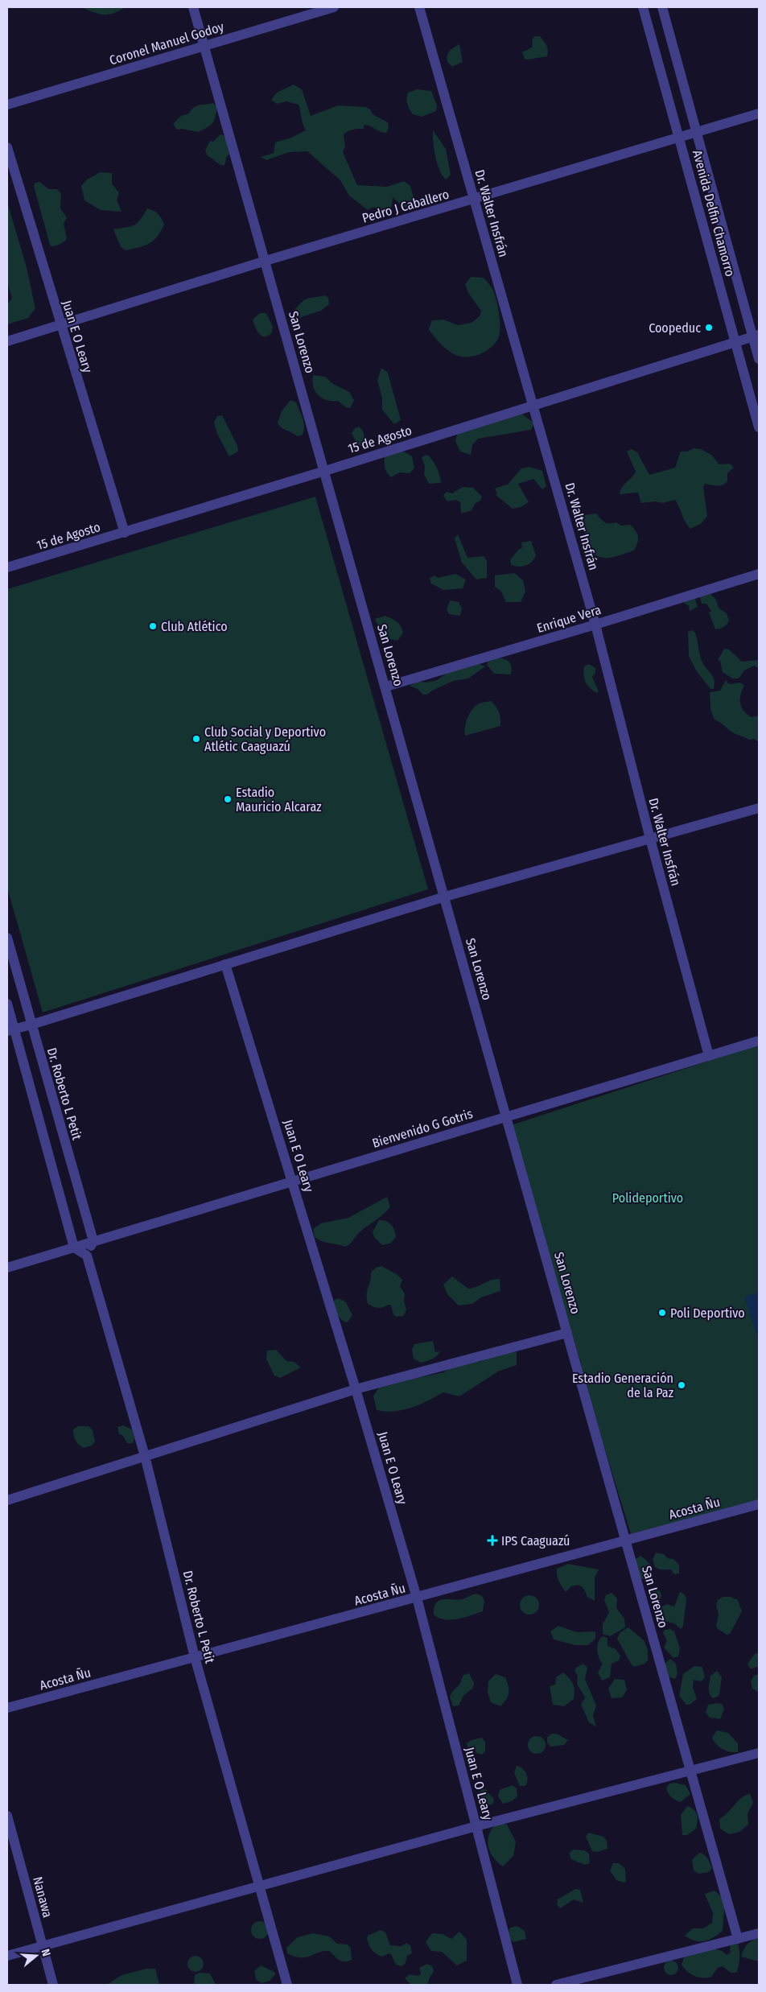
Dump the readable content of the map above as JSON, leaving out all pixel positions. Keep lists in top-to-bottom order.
{
  "streets": {
    "street": [
      "Coronel Manuel Godoy",
      "Pedro J Caballero",
      "Dr. Walter Insfrán",
      "Avenida Delfin Chamorro",
      "Juan E O Leary",
      "San Lorenzo",
      "15 de Agosto",
      "Enrique Vera",
      "Dr. Roberto L Petit",
      "Bienvenido G Gotris",
      "Acosta Ñu",
      "Nanawa"
    ]
  },
  "crossings": [
    ["Coronel Manuel Godoy", "San Lorenzo"],
    ["Pedro J Caballero", "Dr. Walter Insfrán"],
    ["Pedro J Caballero", "Avenida Delfin Chamorro"],
    ["Pedro J Caballero", "Juan E O Leary"],
    ["Pedro J Caballero", "San Lorenzo"],
    ["Dr. Walter Insfrán", "15 de Agosto"],
    ["Dr. Walter Insfrán", "Enrique Vera"],
    ["Dr. Walter Insfrán", "Bienvenido G Gotris"],
    ["Avenida Delfin Chamorro", "15 de Agosto"],
    ["Juan E O Leary", "15 de Agosto"],
    ["Juan E O Leary", "Bienvenido G Gotris"],
    ["Juan E O Leary", "Acosta Ñu"],
    ["San Lorenzo", "15 de Agosto"],
    ["San Lorenzo", "Enrique Vera"],
    ["San Lorenzo", "Bienvenido G Gotris"],
    ["San Lorenzo", "Acosta Ñu"],
    ["Dr. Roberto L Petit", "Bienvenido G Gotris"],
    ["Dr. Roberto L Petit", "Acosta Ñu"]
  ],
  "parks": ["Polideportivo"],
  "places": {
    "other": [
      "Coopeduc",
      "Club Atlético",
      "Club Social y Deportivo Atlétic Caaguazú",
      "Estadio Mauricio Alcaraz",
      "Poli Deportivo",
      "Estadio Generación de la Paz"
    ],
    "health": ["IPS Caaguazú"]
  },
  "north": "right"
}
